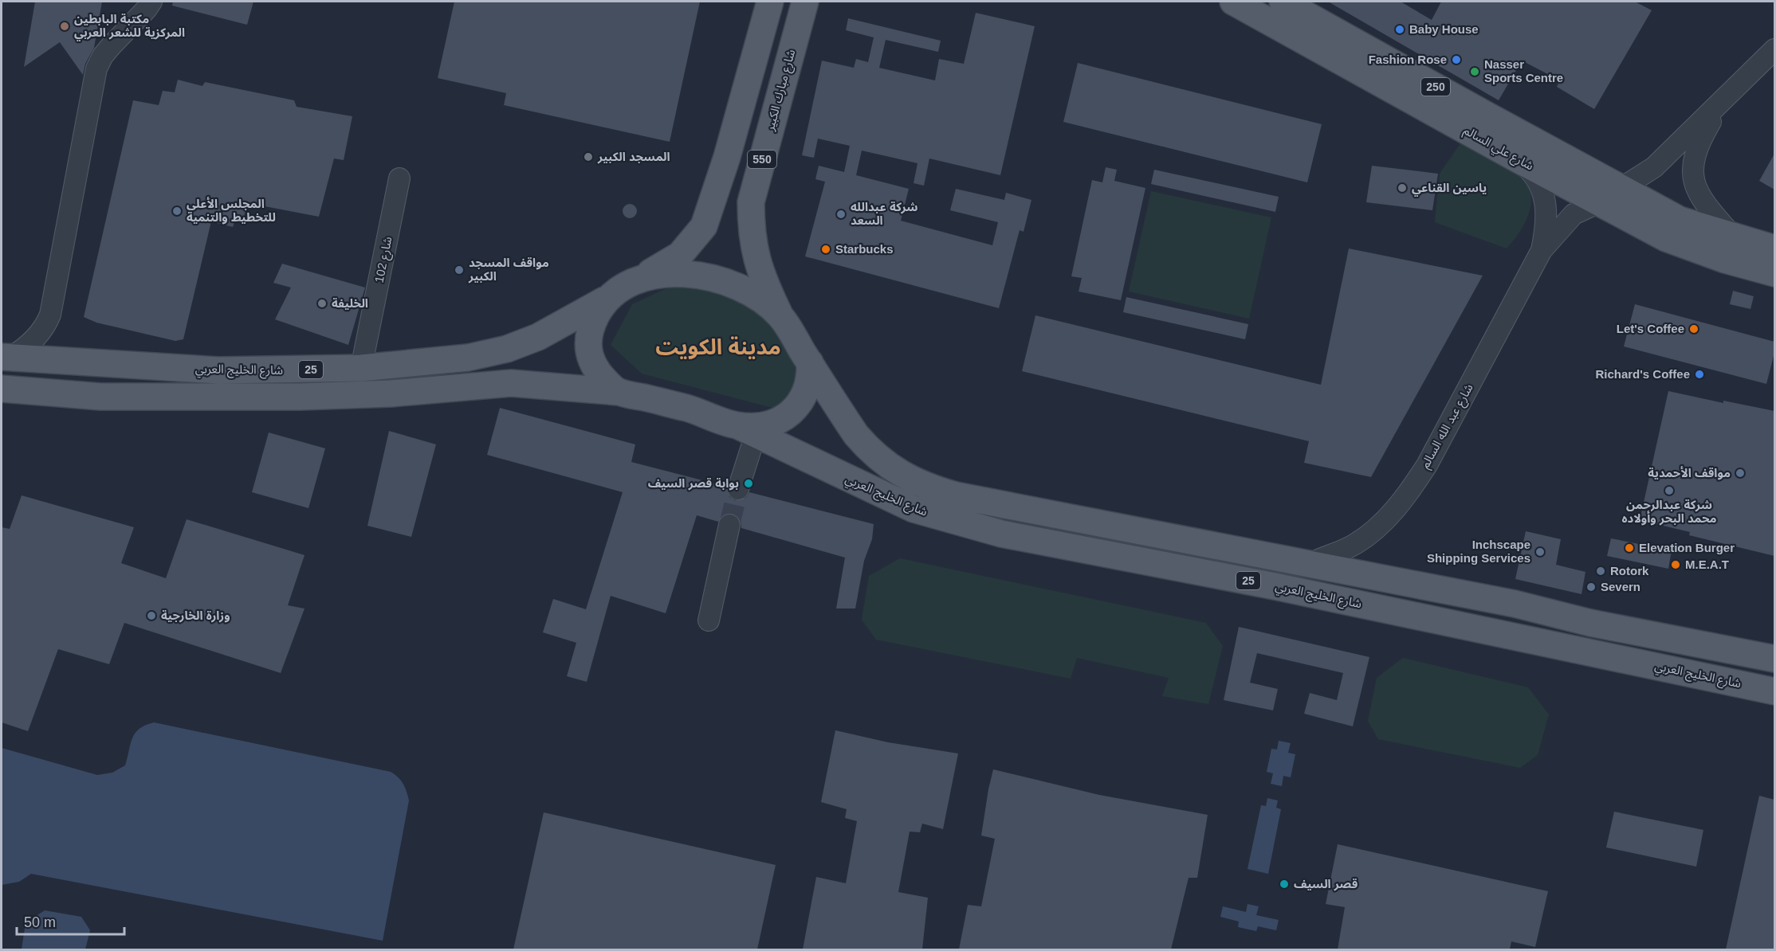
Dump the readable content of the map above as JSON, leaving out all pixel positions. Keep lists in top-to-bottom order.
{
  "streets": {
    "main road": [
      "250",
      "شارع مبارك الكبير",
      "شارع علي السالم",
      "550",
      "شارع الخليج العربي",
      "25"
    ],
    "street": ["شارع 102", "شارع عبد الله السالم"]
  },
  "crossings": [
    ["شارع مبارك الكبير", "25"],
    ["شارع علي السالم", "شارع عبد الله السالم"],
    ["شارع 102", "شارع الخليج العربي"],
    ["شارع الخليج العربي", "25"],
    ["شارع الخليج العربي", "شارع عبد الله السالم"]
  ],
  "districts": ["مدينة الكويت"],
  "places": [
    "مكتبة البابطين المركزية للشعر العربي",
    "Baby House",
    "Fashion Rose",
    "Nasser Sports Centre",
    "المسجد الكبير",
    "ياسين القناعي",
    "المجلس الأعلى للتخطيط والتنمية",
    "شركة عبدالله السعد",
    "Starbucks",
    "مواقف المسجد الكبير",
    "الخليفة",
    "Let's Coffee",
    "Richard's Coffee",
    "مواقف الأحمدية",
    "بوابة قصر السيف",
    "شركة عبدالرحمن محمد البحر وأولاده",
    "Elevation Burger",
    "Inchscape Shipping Services",
    "M.E.A.T",
    "Rotork",
    "Severn",
    "وزارة الخارجية",
    "قصر السيف"
  ],
  "scale_bar": "50 m"
}
